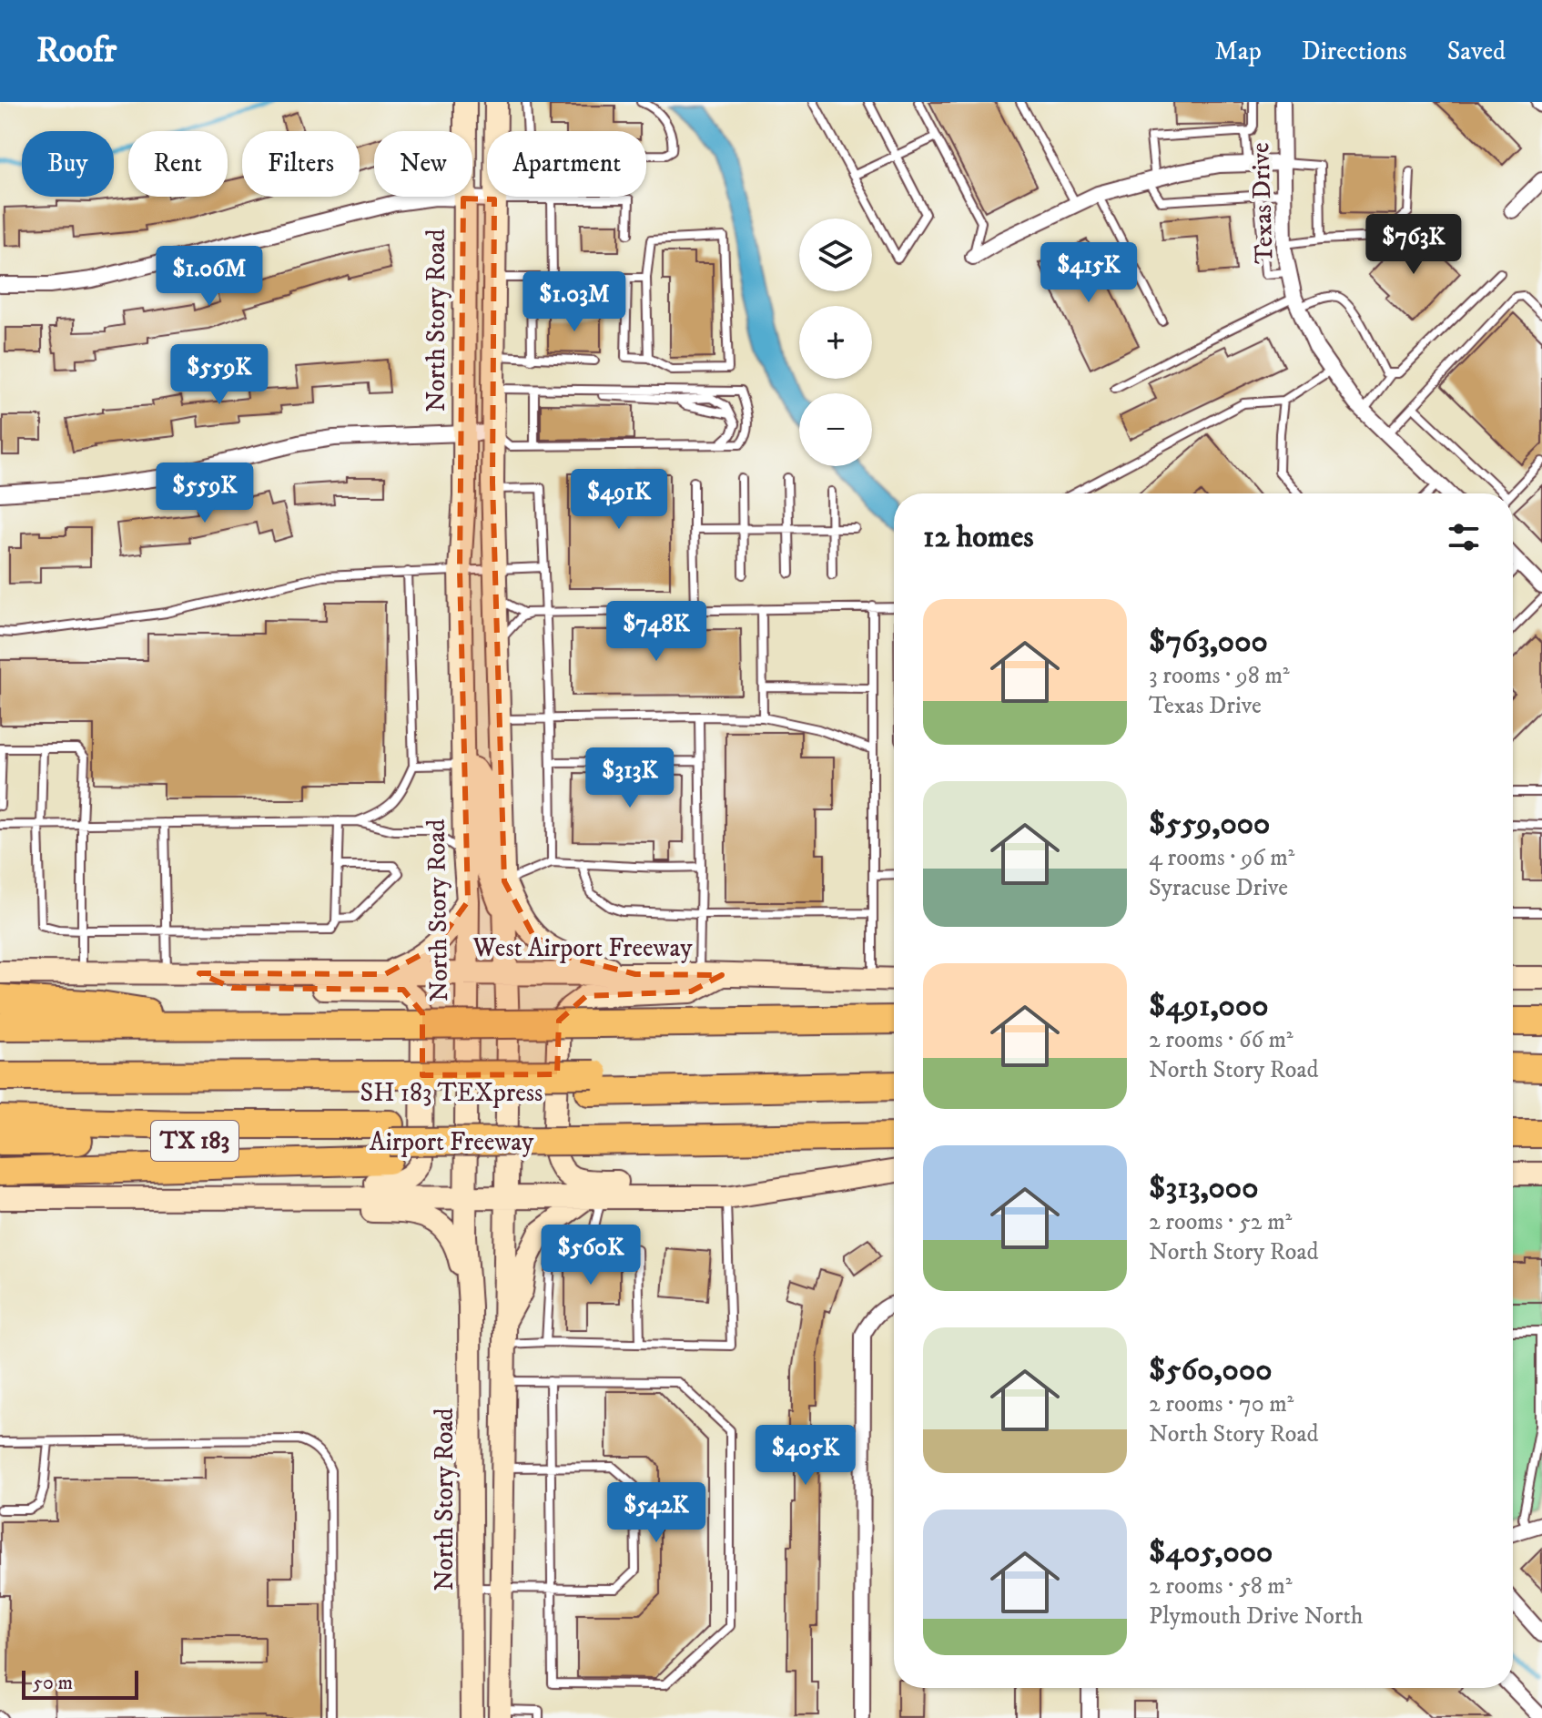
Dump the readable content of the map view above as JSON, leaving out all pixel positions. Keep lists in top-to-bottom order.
{
  "streets": {
    "highway": ["SH 183 TEXpress", "TX 183", "Airport Freeway"],
    "main road": ["North Story Road", "West Airport Freeway"],
    "street": ["Texas Drive"]
  },
  "crossings": [
    ["North Story Road", "West Airport Freeway"]
  ],
  "scale_bar": "50 m",
  "page": {
    "header": "Roofr",
    "nav": ["Map", "Directions", "Saved"],
    "chip": [
      "Buy",
      "Rent",
      "Filters",
      "New",
      "Apartment"
    ],
    "price": [
      "$763K",
      "$415K",
      "$1.06M",
      "$1.03M",
      "$559K",
      "$559K",
      "$491K",
      "$748K",
      "$313K",
      "$560K",
      "$405K",
      "$542K"
    ],
    "map_buttons": ["+", "−"],
    "heading": "12 homes",
    "list": [
      {
        "name": "$763,000",
        "note": "3 rooms · 98 m² · Texas Drive"
      },
      {
        "name": "$559,000",
        "note": "4 rooms · 96 m² · Syracuse Drive"
      },
      {
        "name": "$491,000",
        "note": "2 rooms · 66 m² · North Story Road"
      },
      {
        "name": "$313,000",
        "note": "2 rooms · 52 m² · North Story Road"
      },
      {
        "name": "$560,000",
        "note": "2 rooms · 70 m² · North Story Road"
      },
      {
        "name": "$405,000",
        "note": "2 rooms · 58 m² · Plymouth Drive North"
      }
    ],
    "scale": "50 m"
  }
}
